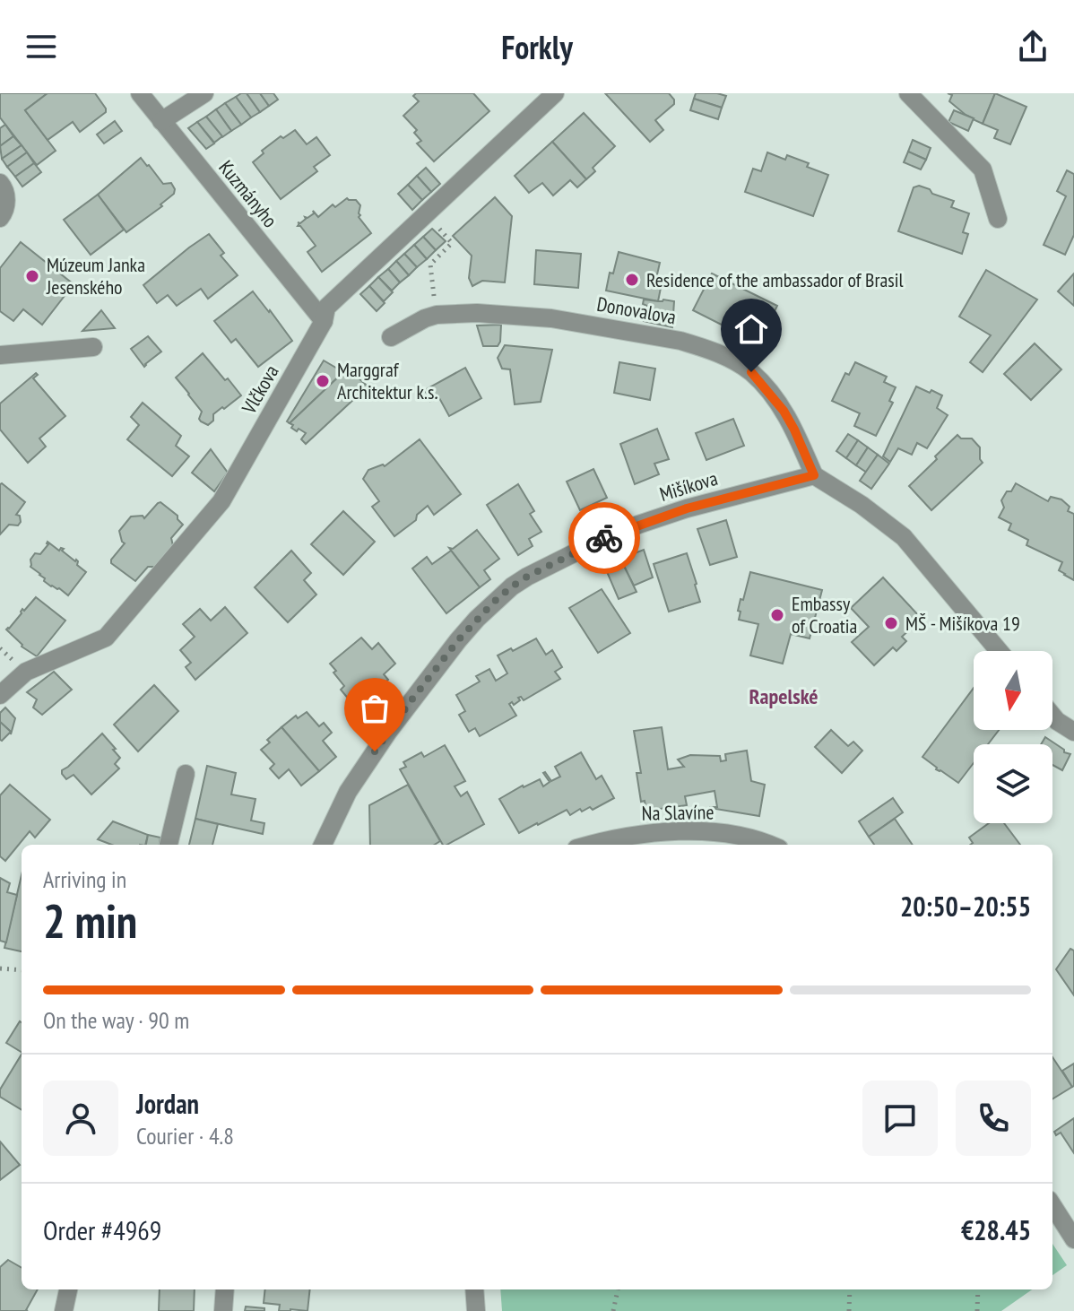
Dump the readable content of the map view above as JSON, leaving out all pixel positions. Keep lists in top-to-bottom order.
{
  "streets": {
    "street": [
      "Kuzmányho",
      "Donovalova",
      "Vlčkova",
      "Mišíkova",
      "Na Slavíne"
    ]
  },
  "crossings": [
    ["Kuzmányho", "Vlčkova"],
    ["Donovalova", "Mišíkova"]
  ],
  "districts": ["Rapelské"],
  "places": [
    "Múzeum Janka Jesenského",
    "Residence of the ambassador of Brasil",
    "Marggraf Architektur k.s.",
    "Embassy of Croatia",
    "MŠ - Mišíkova 19"
  ],
  "north": "bottom",
  "page": {
    "header": "Forkly",
    "heading": ["2 min", "Arriving in", "20:50–20:55"],
    "panel": [
      "Jordan",
      "Courier · 4.8",
      "Order #4969",
      "€28.45"
    ],
    "bar": "On the way · 90 m"
  }
}
